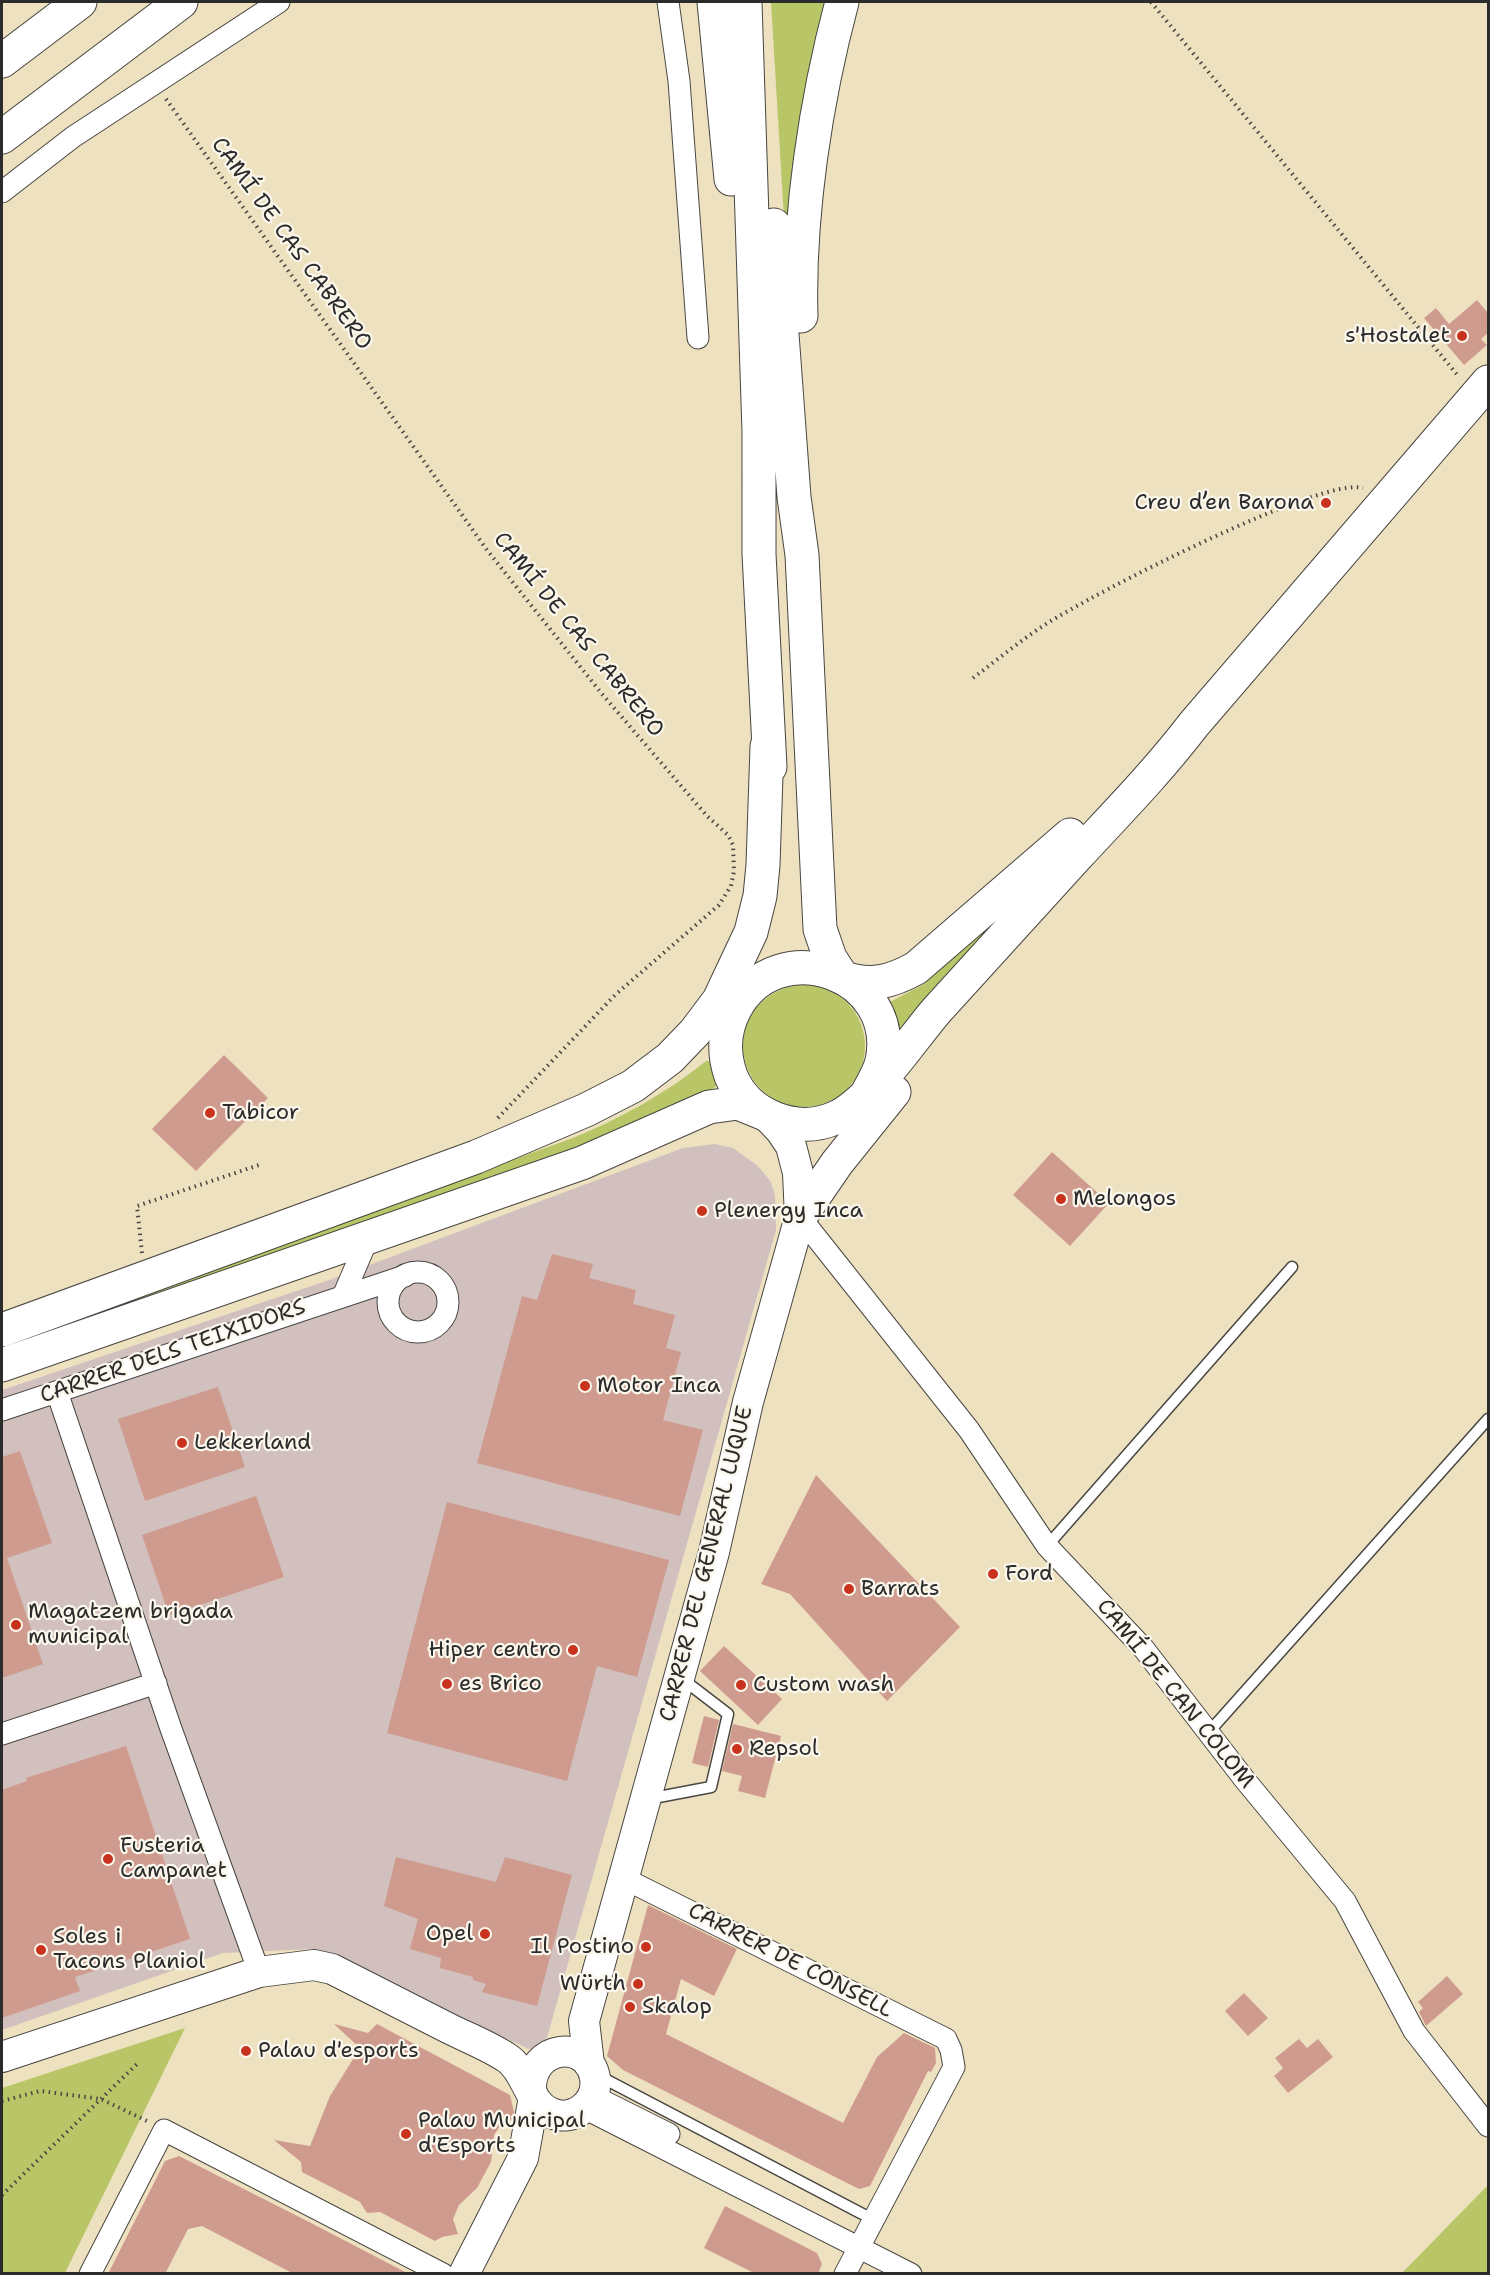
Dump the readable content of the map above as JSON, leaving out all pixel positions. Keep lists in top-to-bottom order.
{
  "streets": {
    "main road": ["CARRER DEL GENERAL LUQUE"],
    "street": ["CARRER DELS TEIXIDORS", "CAMÍ DE CAN COLOM", "CARRER DE CONSELL"],
    "path": ["CAMÍ DE CAS CABRERO"]
  },
  "crossings": [
    ["CARRER DEL GENERAL LUQUE", "CAMÍ DE CAN COLOM"],
    ["CARRER DEL GENERAL LUQUE", "CARRER DE CONSELL"]
  ],
  "places": [
    "s'Hostalet",
    "Creu d’en Barona",
    "Tabicor",
    "Melongos",
    "Plenergy Inca",
    "Motor Inca",
    "Lekkerland",
    "Ford",
    "Barrats",
    "Magatzem brigada municipal",
    "Hiper centro",
    "es Brico",
    "Custom wash",
    "Repsol",
    "Fusteria Campanet",
    "Opel",
    "Il Postino",
    "Soles i Tacons Planiol",
    "Würth",
    "Skalop",
    "Palau d'esports",
    "Palau Municipal d'Esports"
  ]
}
